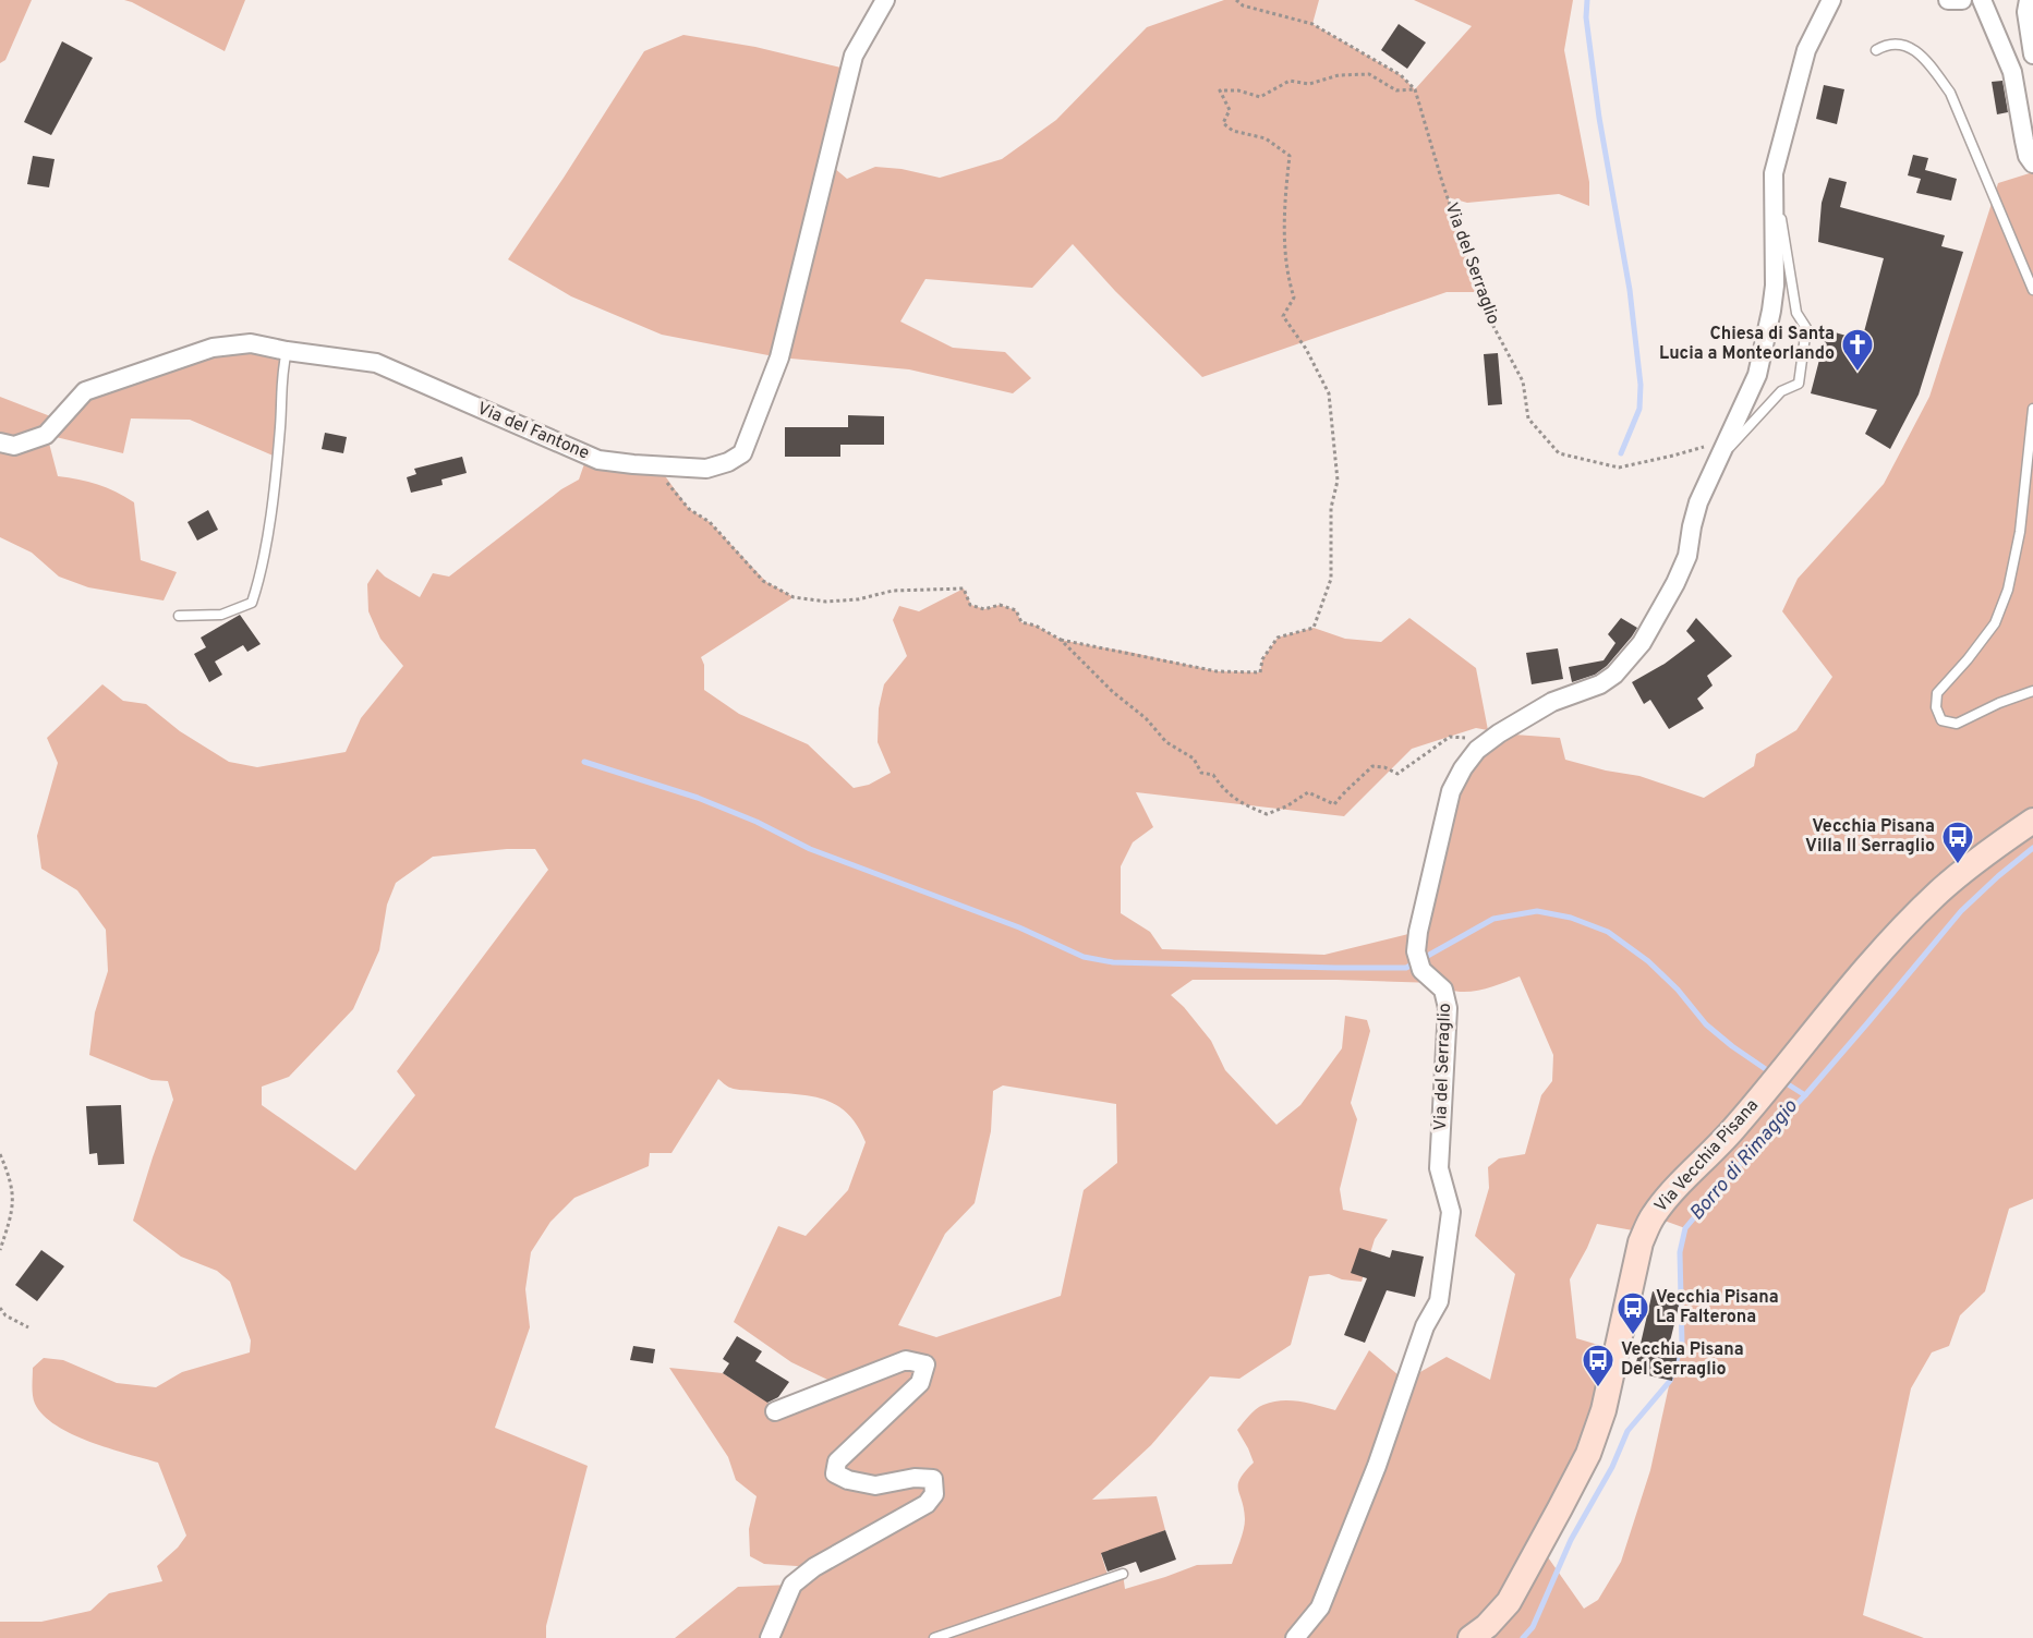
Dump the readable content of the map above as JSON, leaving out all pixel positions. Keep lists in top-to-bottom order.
{
  "streets": {
    "main road": ["Via Vecchia Pisana"],
    "street": ["Via del Serraglio", "Via del Fantone"]
  },
  "water": ["Borro di Rimaggio"],
  "places": {
    "church": ["Chiesa di Santa Lucia a Monteorlando"],
    "bus stop": ["Vecchia Pisana Villa Il Serraglio", "Vecchia Pisana La Falterona", "Vecchia Pisana Del Serraglio"]
  }
}
